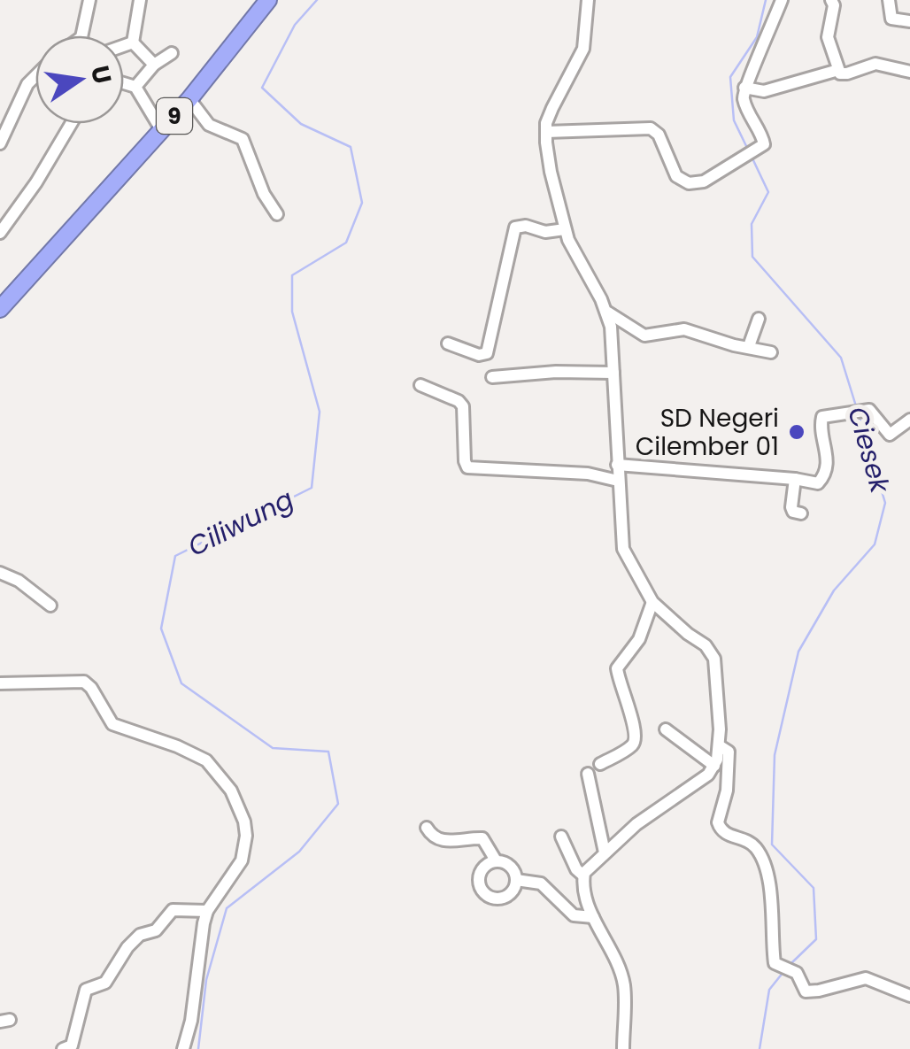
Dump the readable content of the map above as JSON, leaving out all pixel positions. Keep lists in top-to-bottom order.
{
  "streets": {
    "highway": ["9"]
  },
  "water": ["Ciesek", "Ciliwung"],
  "places": ["SD Negeri Cilember 01"],
  "north": "right"
}
